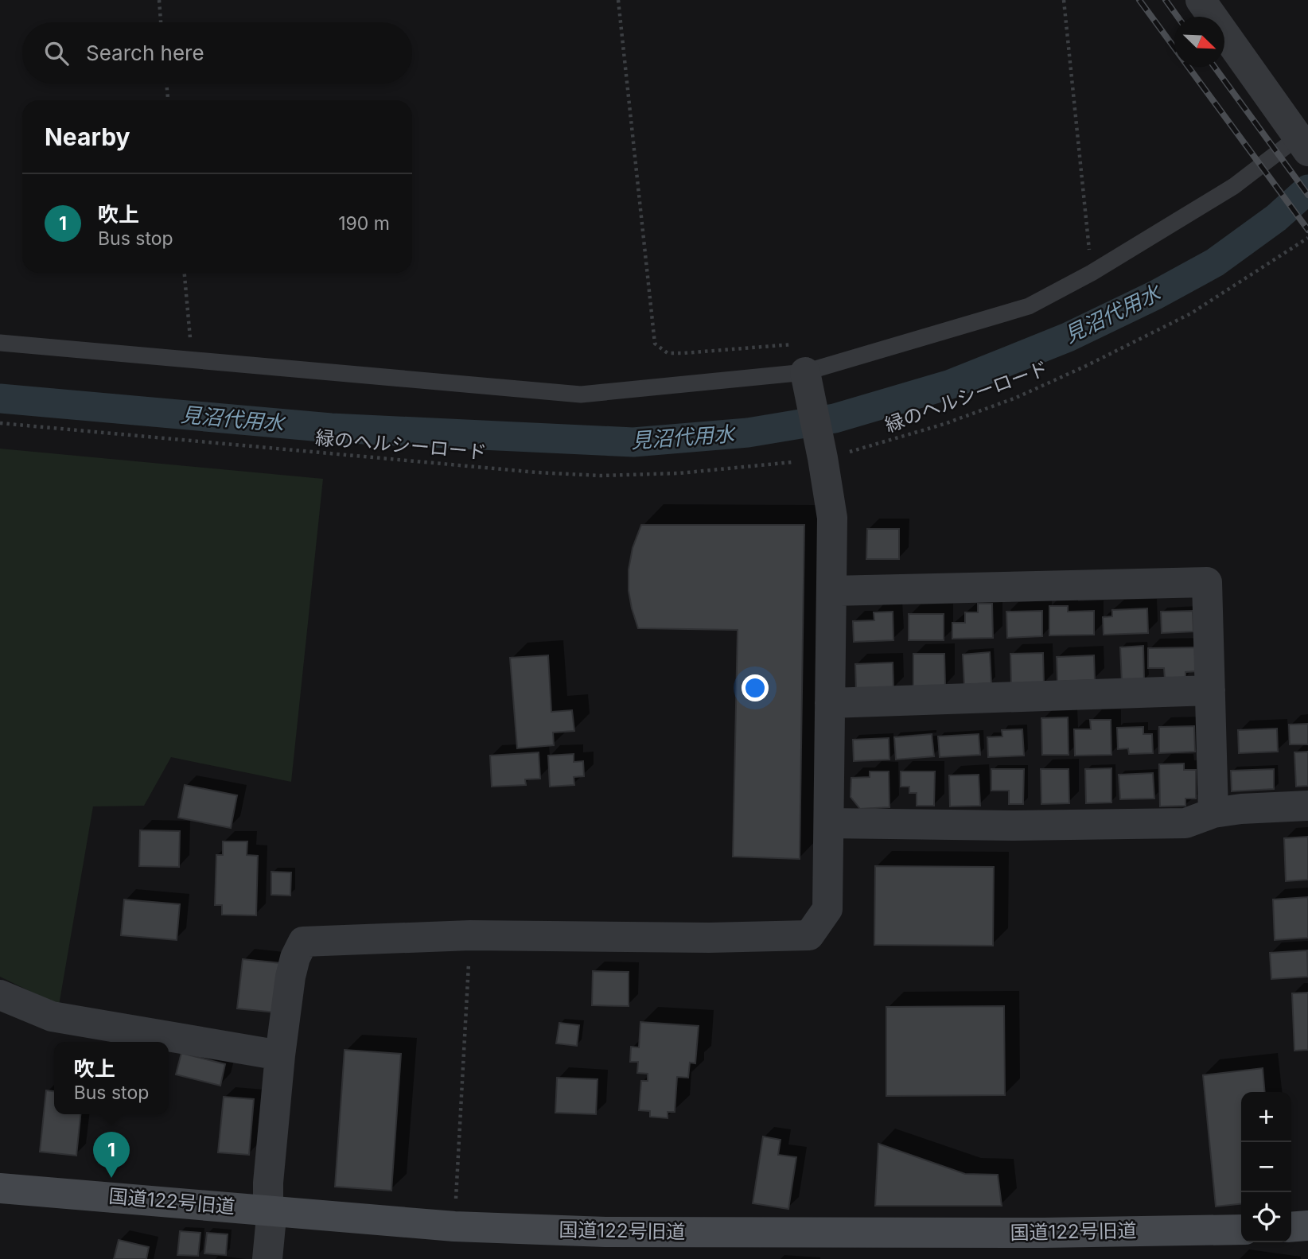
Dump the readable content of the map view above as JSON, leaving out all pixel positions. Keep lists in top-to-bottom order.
{
  "streets": {
    "street": ["国道122号旧道"],
    "path": ["緑のヘルシーロード"]
  },
  "water": ["見沼代用水"],
  "north": "bottom right",
  "page": {
    "search": "Search here",
    "heading": "Nearby",
    "list": [
      {
        "mark": "1",
        "name": "吹上",
        "note": "Bus stop",
        "value": "190 m"
      }
    ],
    "popup": ["吹上", "Bus stop"],
    "map_buttons": ["+", "−"],
    "pins": "1"
  }
}
